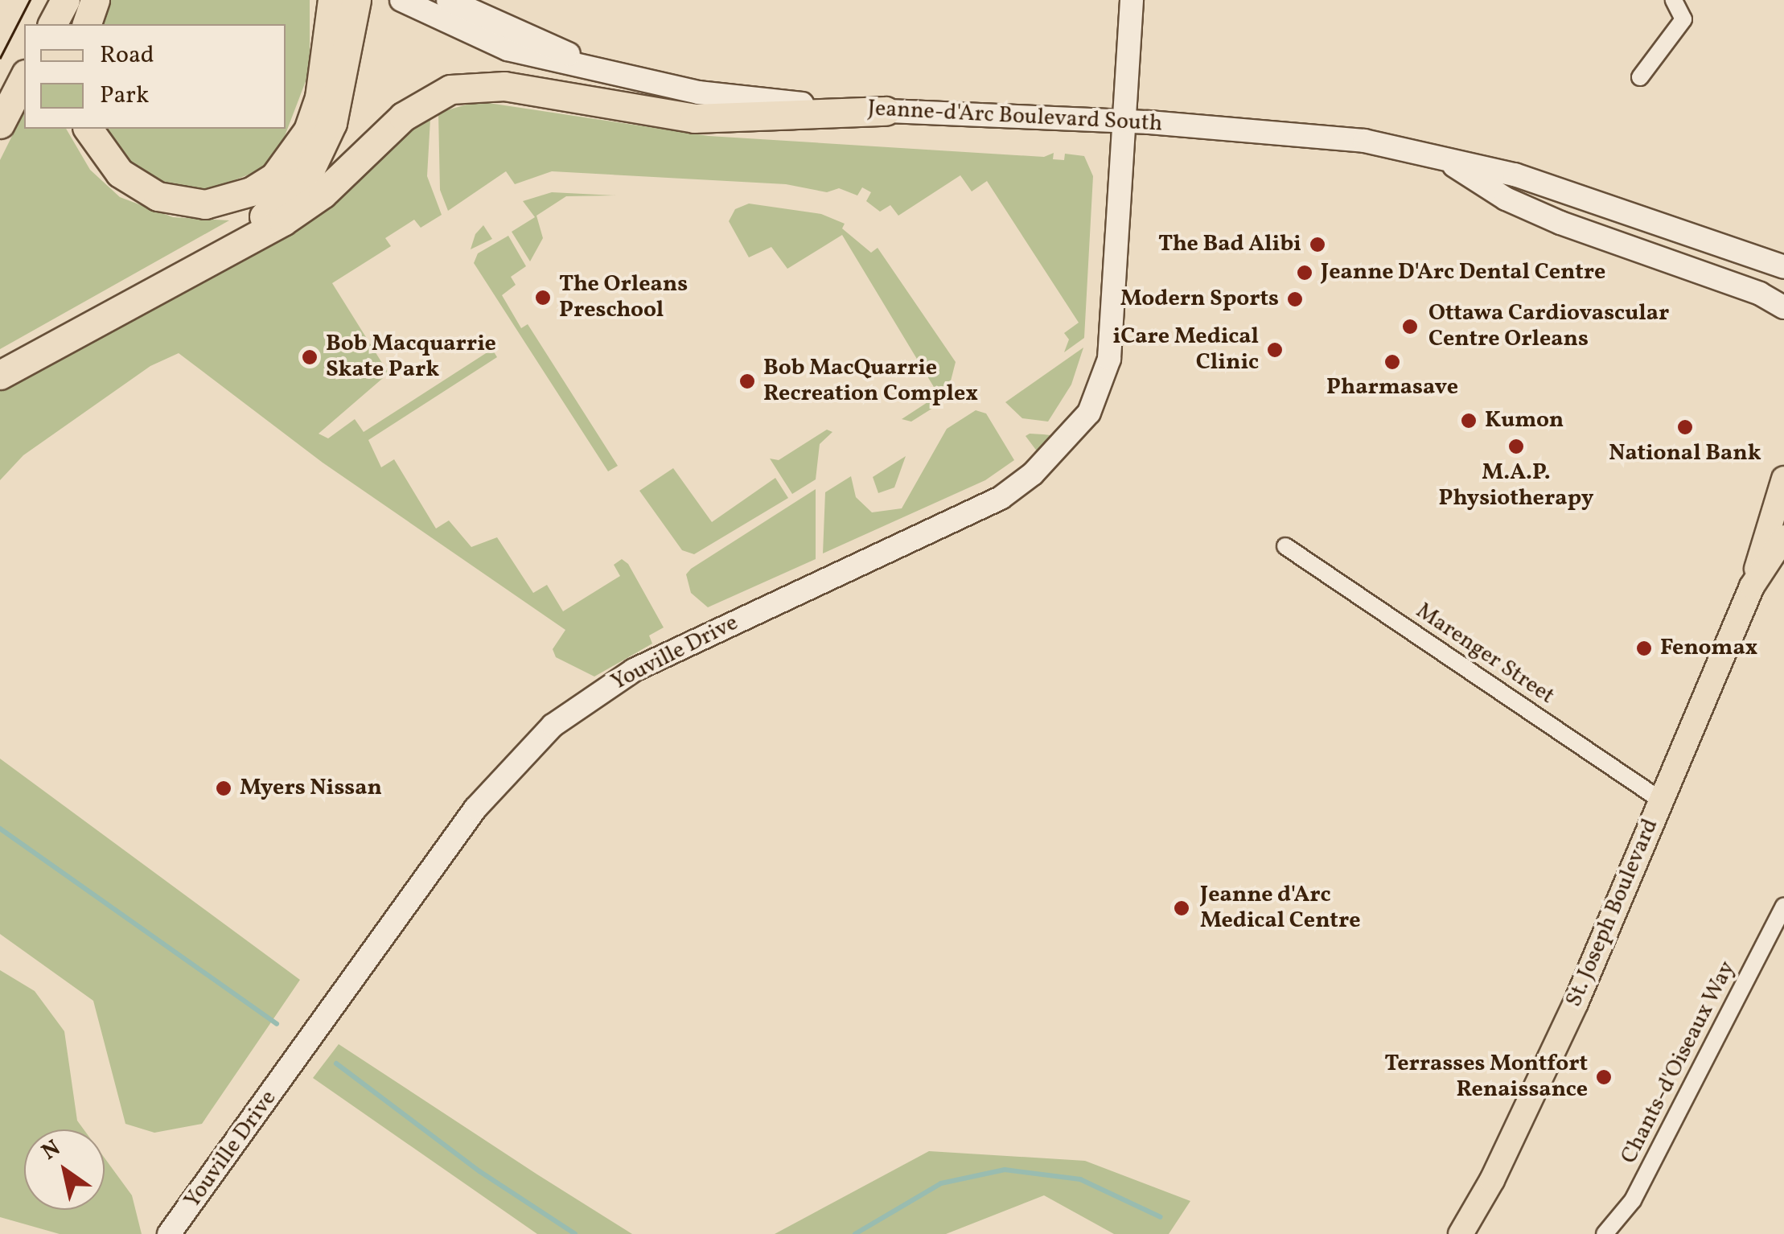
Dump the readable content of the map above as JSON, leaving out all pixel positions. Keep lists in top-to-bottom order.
{
  "streets": {
    "main road": ["Jeanne-d'Arc Boulevard South", "Youville Drive", "St. Joseph Boulevard"],
    "street": ["Marenger Street", "Chants-d'Oiseaux Way"]
  },
  "crossings": [
    ["Jeanne-d'Arc Boulevard South", "Youville Drive"],
    ["Marenger Street", "St. Joseph Boulevard"]
  ],
  "places": [
    "The Bad Alibi",
    "Jeanne D'Arc Dental Centre",
    "The Orleans Preschool",
    "Modern Sports",
    "Ottawa Cardiovascular Centre Orleans",
    "iCare Medical Clinic",
    "Bob Macquarrie Skate Park",
    "Pharmasave",
    "Bob MacQuarrie Recreation Complex",
    "Kumon",
    "National Bank",
    "M.A.P. Physiotherapy",
    "Fenomax",
    "Myers Nissan",
    "Jeanne d'Arc Medical Centre",
    "Terrasses Montfort Renaissance"
  ],
  "legend": ["Road", "Park"],
  "north": "top left"
}
